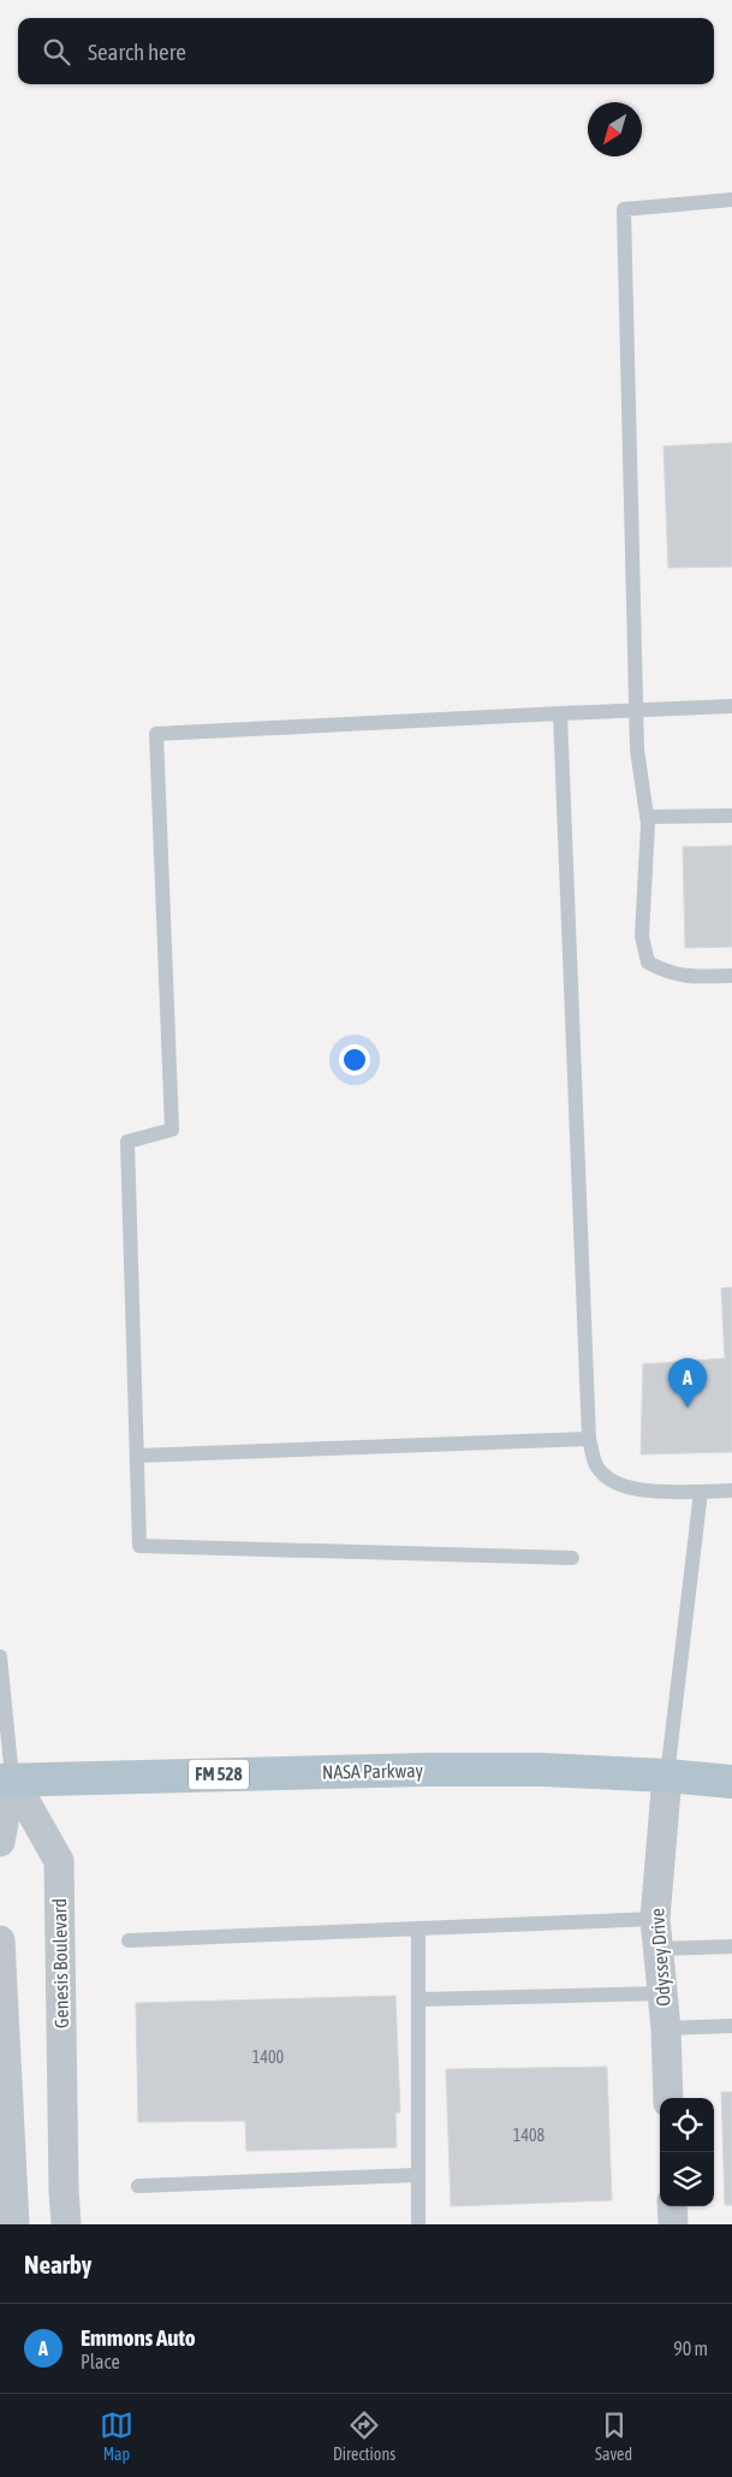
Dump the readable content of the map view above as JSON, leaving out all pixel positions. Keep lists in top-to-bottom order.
{
  "streets": {
    "main road": ["NASA Parkway", "FM 528"],
    "street": ["Odyssey Drive", "Genesis Boulevard"]
  },
  "crossings": [
    ["NASA Parkway", "Odyssey Drive"],
    ["NASA Parkway", "Genesis Boulevard"]
  ],
  "house_numbers": ["1400", "1408"],
  "north": "bottom left",
  "page": {
    "search": "Search here",
    "pins": "A",
    "heading": "Nearby",
    "list": [
      {
        "mark": "A",
        "name": "Emmons Auto",
        "note": "Place",
        "value": "90 m"
      }
    ],
    "nav": ["Map", "Directions", "Saved"]
  }
}
